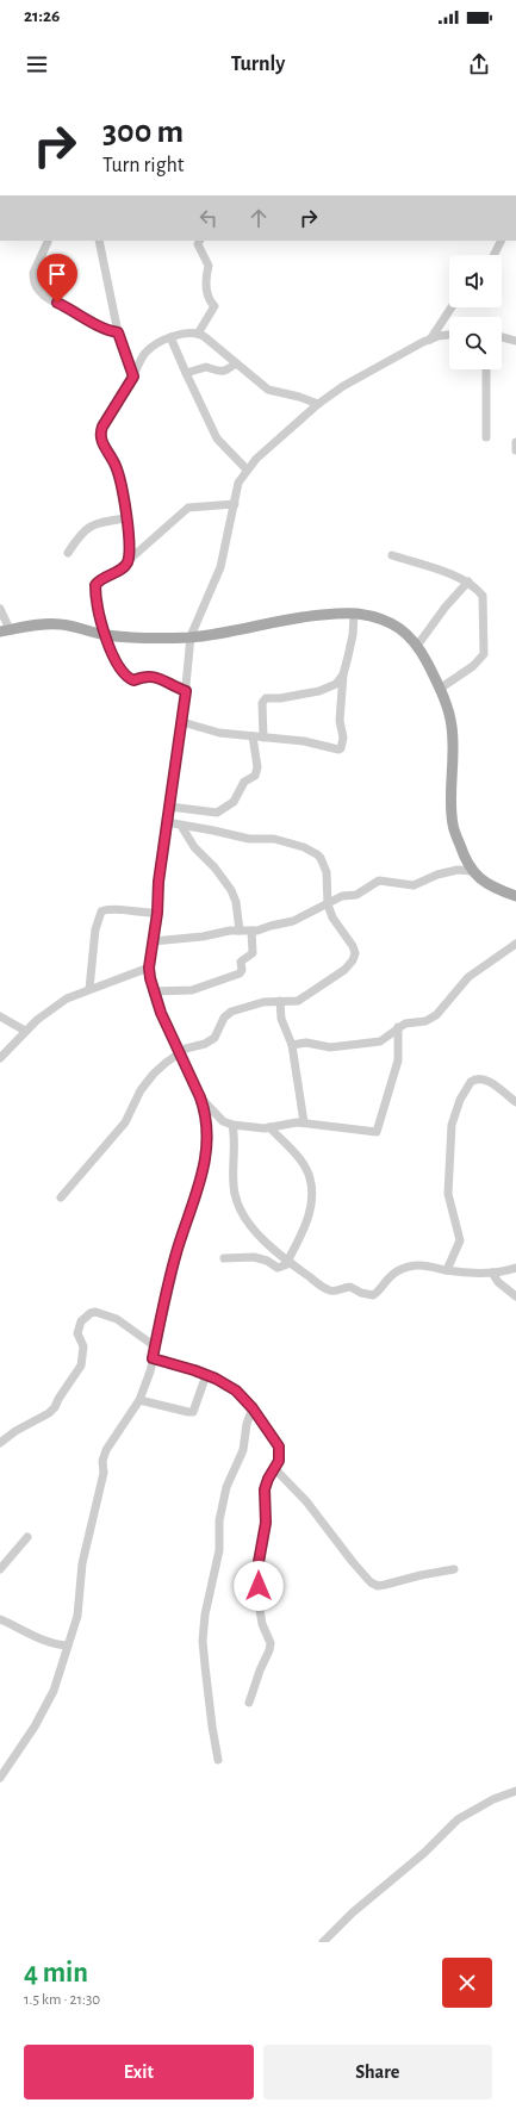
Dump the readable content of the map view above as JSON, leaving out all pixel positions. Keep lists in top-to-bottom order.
{
  "page": {
    "status": "21:26",
    "header": "Turnly",
    "turn": ["300 m", "Turn right"],
    "heading": ["4 min", "1.5 km · 21:30"],
    "buttons": ["Exit", "Share"]
  }
}
